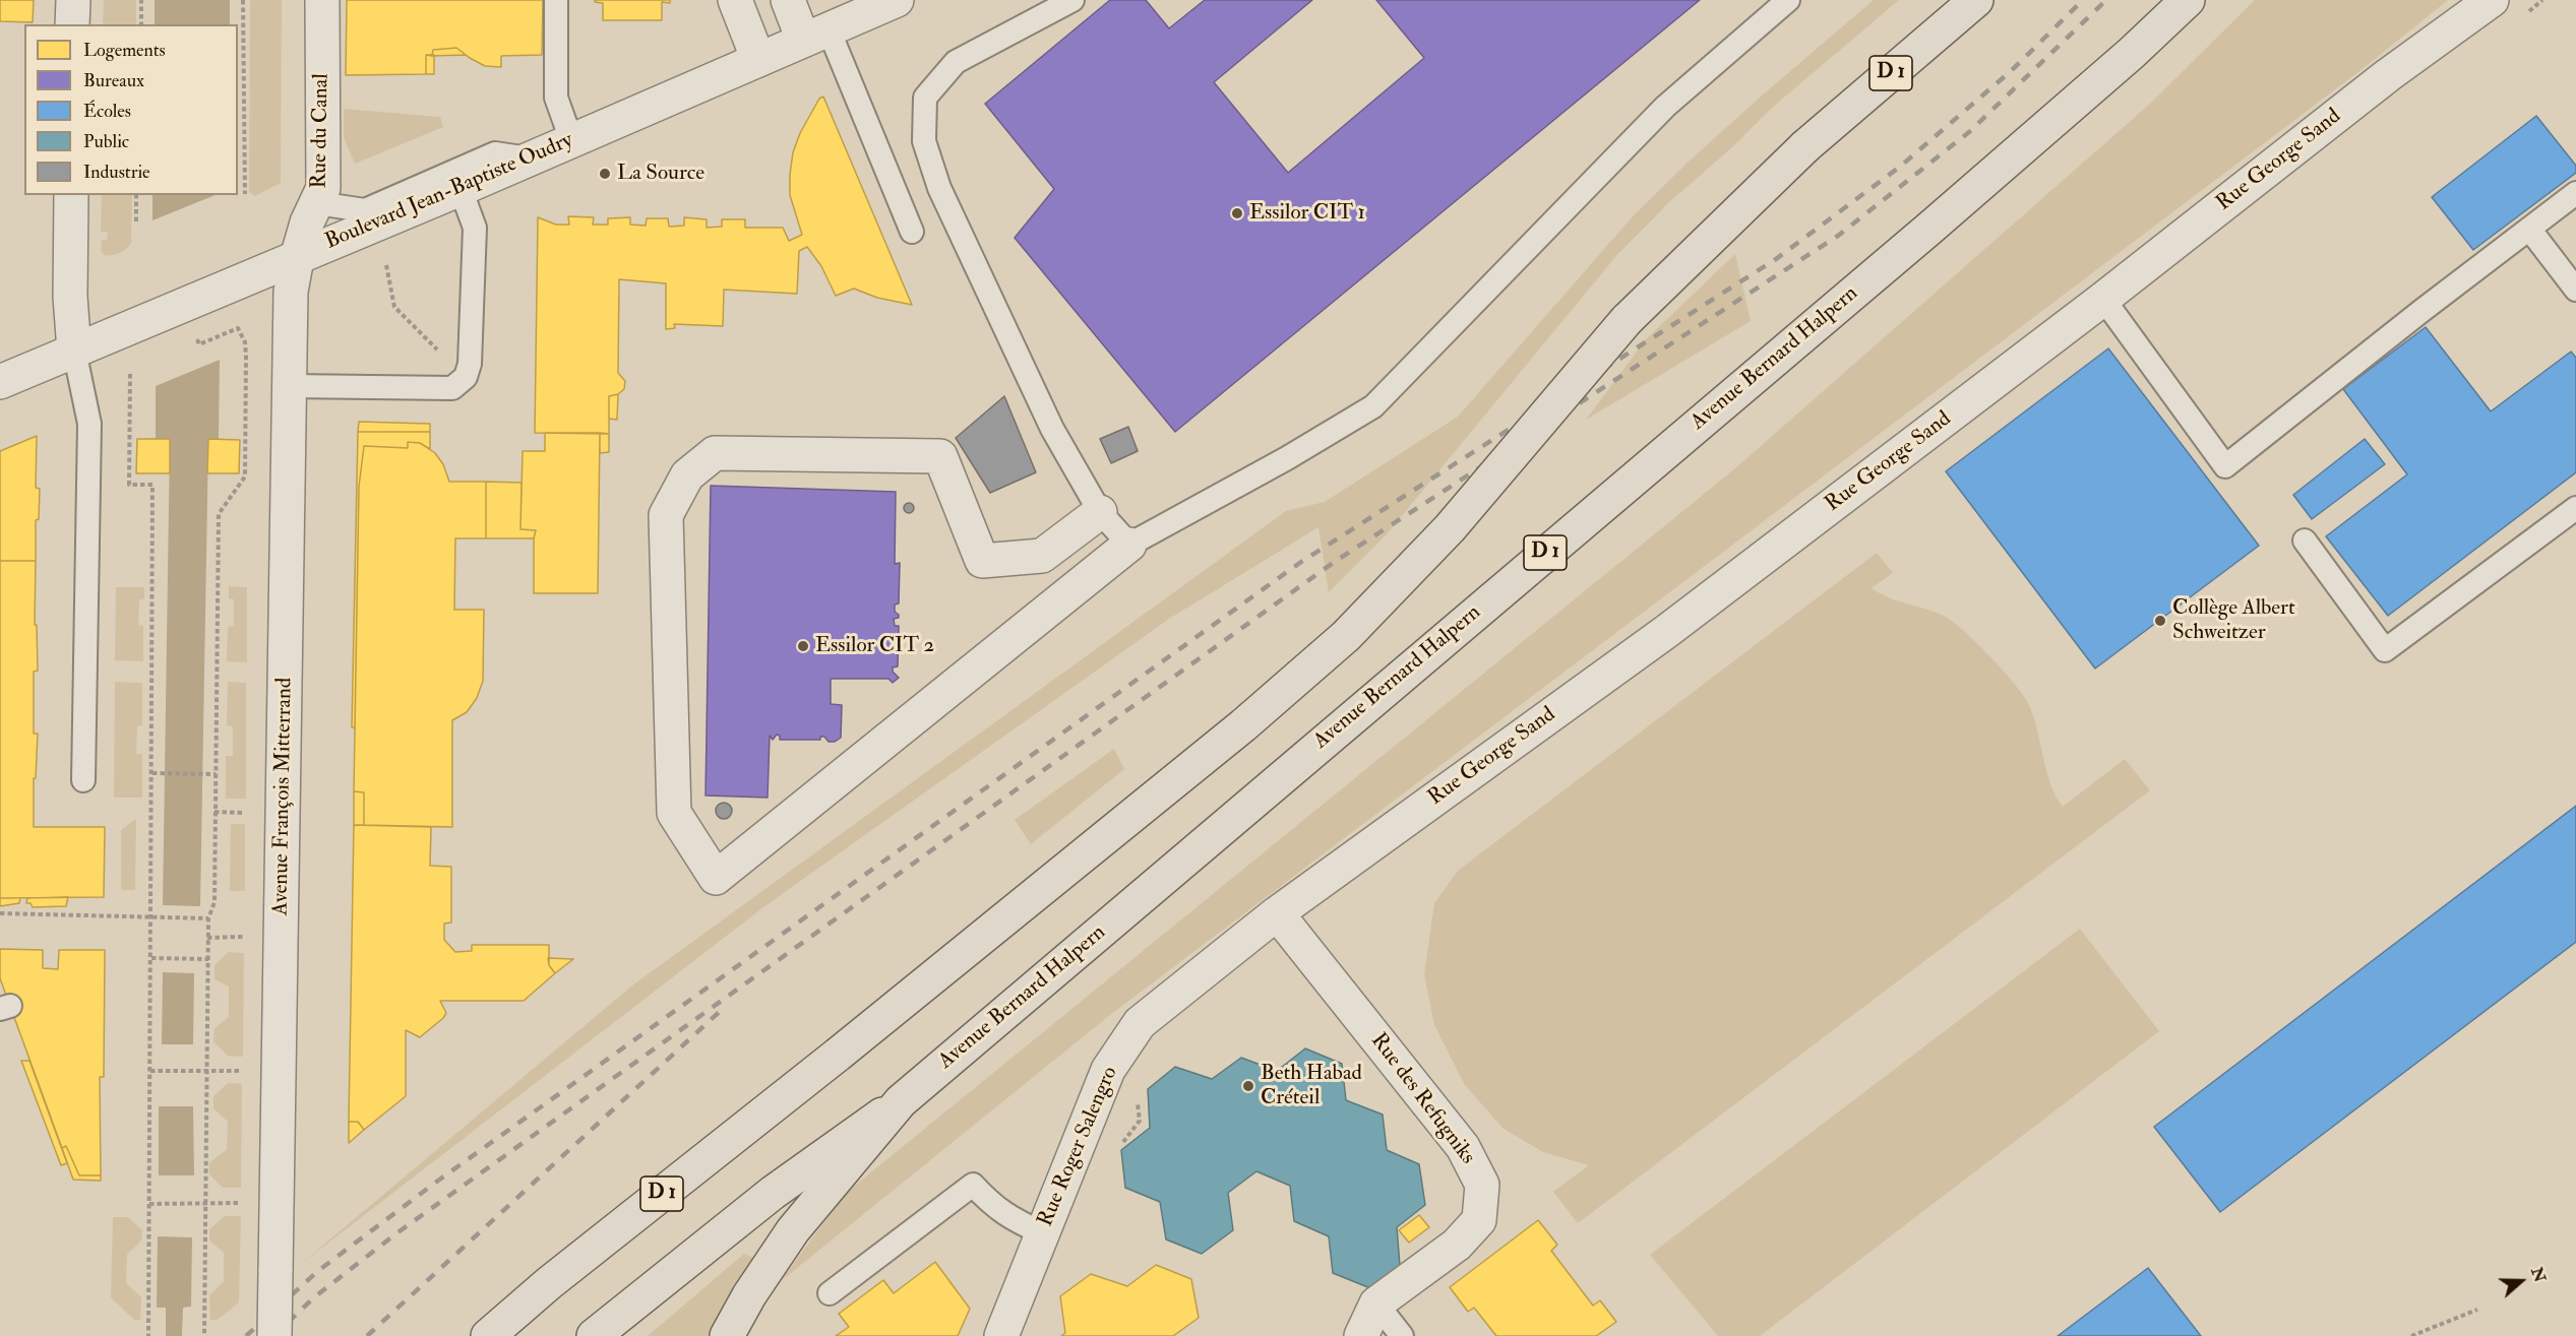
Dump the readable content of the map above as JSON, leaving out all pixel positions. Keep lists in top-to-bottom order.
{
  "streets": {
    "main road": ["D 1", "Avenue Bernard Halpern"],
    "street": [
      "Rue du Canal",
      "Rue George Sand",
      "Boulevard Jean-Baptiste Oudry",
      "Avenue François Mitterrand",
      "Rue des Refugniks",
      "Rue Roger Salengro"
    ]
  },
  "crossings": [
    ["Rue du Canal", "Boulevard Jean-Baptiste Oudry"],
    ["Rue du Canal", "Avenue François Mitterrand"],
    ["Rue George Sand", "Rue des Refugniks"],
    ["Rue George Sand", "Rue Roger Salengro"],
    ["Boulevard Jean-Baptiste Oudry", "Avenue François Mitterrand"],
    ["Rue des Refugniks", "Rue Roger Salengro"]
  ],
  "places": [
    "La Source",
    "Essilor CIT 1",
    "Collège Albert Schweitzer",
    "Essilor CIT 2",
    "Beth Habad Créteil"
  ],
  "legend": [
    "Logements",
    "Bureaux",
    "Écoles",
    "Public",
    "Industrie"
  ],
  "north": "right"
}
